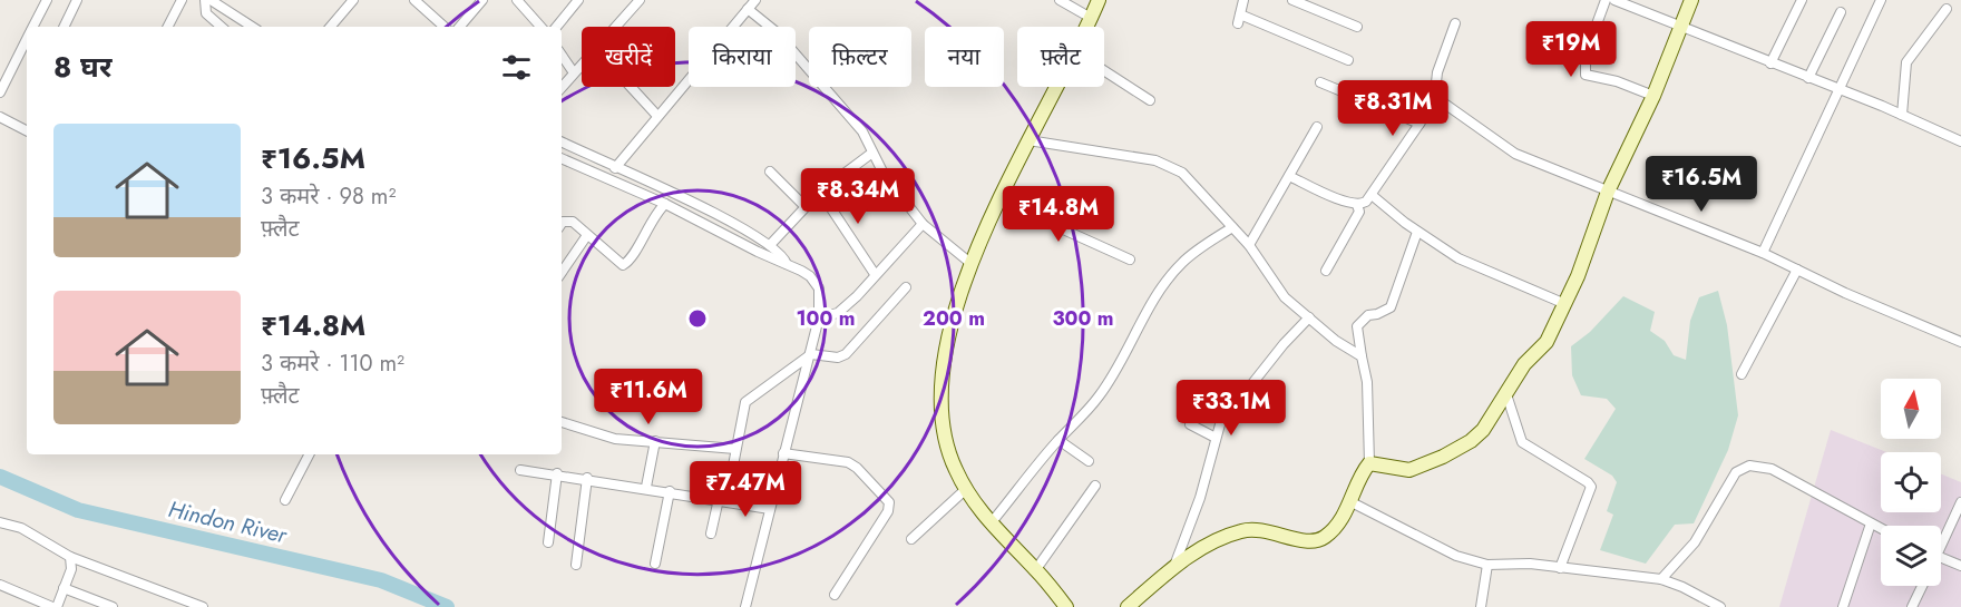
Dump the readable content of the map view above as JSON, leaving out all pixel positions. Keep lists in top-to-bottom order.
{
  "water": ["Hindon River"],
  "north": "top",
  "page": {
    "price": [
      "₹19M",
      "₹8.31M",
      "₹16.5M",
      "₹8.34M",
      "₹14.8M",
      "₹11.6M",
      "₹33.1M",
      "₹7.47M"
    ],
    "chip": [
      "खरीदें",
      "किराया",
      "फ़िल्टर",
      "नया",
      "फ़्लैट"
    ],
    "heading": "8 घर",
    "list": [
      {
        "name": "₹16.5M",
        "note": "3 कमरे · 98 m² · फ़्लैट"
      },
      {
        "name": "₹14.8M",
        "note": "3 कमरे · 110 m² · फ़्लैट"
      }
    ]
  },
  "rings": ["100 m", "200 m", "300 m"]
}
